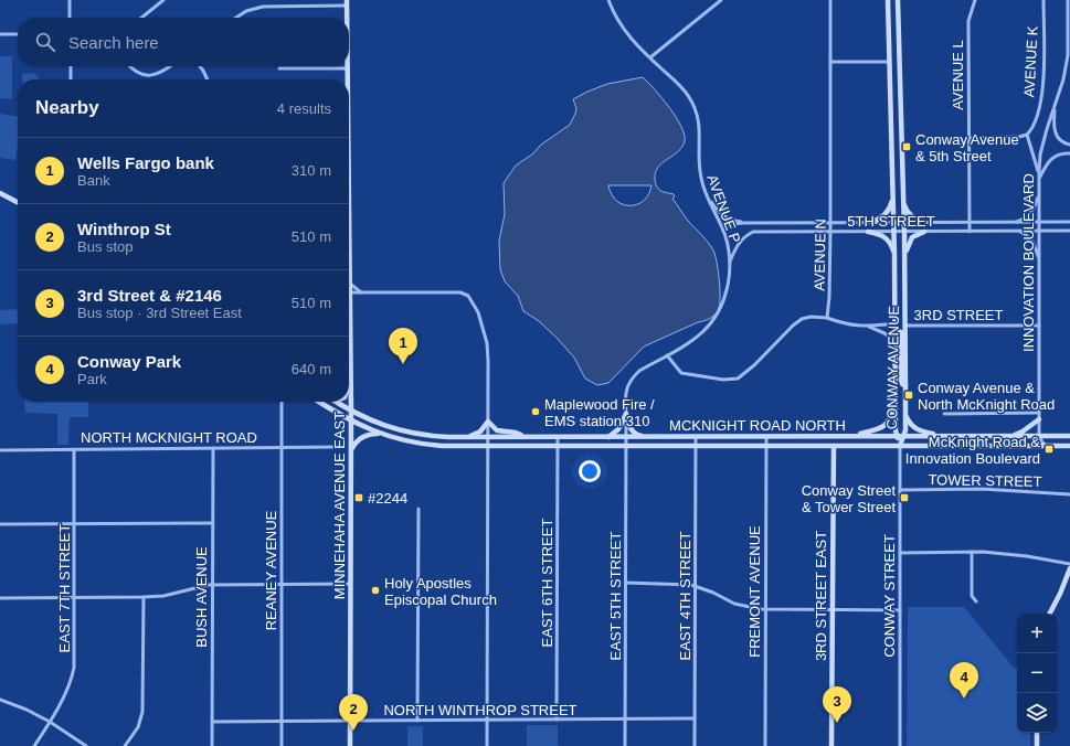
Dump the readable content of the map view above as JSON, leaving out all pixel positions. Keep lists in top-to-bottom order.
{
  "streets": {
    "main road": [
      "CONWAY AVENUE",
      "MCKNIGHT ROAD NORTH",
      "MINNEHAHA AVENUE EAST",
      "3RD STREET EAST"
    ],
    "street": [
      "AVENUE K",
      "AVENUE L",
      "AVENUE P",
      "5TH STREET",
      "AVENUE N",
      "INNOVATION BOULEVARD",
      "3RD STREET",
      "NORTH MCKNIGHT ROAD",
      "TOWER STREET",
      "REANEY AVENUE",
      "EAST 6TH STREET",
      "EAST 7TH STREET",
      "FREMONT AVENUE",
      "EAST 5TH STREET",
      "EAST 4TH STREET",
      "CONWAY STREET",
      "BUSH AVENUE",
      "NORTH WINTHROP STREET"
    ]
  },
  "crossings": [
    ["AVENUE L", "5TH STREET"],
    ["AVENUE P", "5TH STREET"],
    ["AVENUE P", "MCKNIGHT ROAD NORTH"],
    ["AVENUE P", "EAST 5TH STREET"],
    ["5TH STREET", "AVENUE N"],
    ["5TH STREET", "INNOVATION BOULEVARD"],
    ["5TH STREET", "CONWAY AVENUE"],
    ["INNOVATION BOULEVARD", "3RD STREET"],
    ["3RD STREET", "CONWAY AVENUE"],
    ["CONWAY AVENUE", "MCKNIGHT ROAD NORTH"],
    ["CONWAY AVENUE", "CONWAY STREET"],
    ["MCKNIGHT ROAD NORTH", "MINNEHAHA AVENUE EAST"],
    ["MCKNIGHT ROAD NORTH", "EAST 6TH STREET"],
    ["MCKNIGHT ROAD NORTH", "FREMONT AVENUE"],
    ["MCKNIGHT ROAD NORTH", "EAST 5TH STREET"],
    ["MCKNIGHT ROAD NORTH", "EAST 4TH STREET"],
    ["MCKNIGHT ROAD NORTH", "3RD STREET EAST"],
    ["MCKNIGHT ROAD NORTH", "CONWAY STREET"],
    ["NORTH MCKNIGHT ROAD", "REANEY AVENUE"],
    ["NORTH MCKNIGHT ROAD", "EAST 7TH STREET"],
    ["NORTH MCKNIGHT ROAD", "BUSH AVENUE"],
    ["TOWER STREET", "CONWAY STREET"],
    ["MINNEHAHA AVENUE EAST", "NORTH WINTHROP STREET"],
    ["REANEY AVENUE", "NORTH WINTHROP STREET"],
    ["EAST 6TH STREET", "NORTH WINTHROP STREET"],
    ["EAST 5TH STREET", "NORTH WINTHROP STREET"],
    ["EAST 4TH STREET", "NORTH WINTHROP STREET"],
    ["BUSH AVENUE", "NORTH WINTHROP STREET"]
  ],
  "places": {
    "transit": [
      "Conway Avenue & 5th Street",
      "Conway Avenue & North McKnight Road",
      "McKnight Road & Innovation Boulevard",
      "#2244",
      "Conway Street & Tower Street"
    ],
    "other": ["Maplewood Fire / EMS station 310", "Holy Apostles Episcopal Church"]
  },
  "page": {
    "search": "Search here",
    "heading": ["Nearby", "4 results"],
    "list": [
      {
        "mark": "1",
        "name": "Wells Fargo bank",
        "note": "Bank",
        "value": "310 m"
      },
      {
        "mark": "2",
        "name": "Winthrop St",
        "note": "Bus stop",
        "value": "510 m"
      },
      {
        "mark": "3",
        "name": "3rd Street & #2146",
        "note": "Bus stop · 3rd Street East",
        "value": "510 m"
      },
      {
        "mark": "4",
        "name": "Conway Park",
        "note": "Park",
        "value": "640 m"
      }
    ],
    "pins": [
      "1",
      "4",
      "3",
      "2"
    ],
    "map_buttons": ["+", "−"]
  }
}
